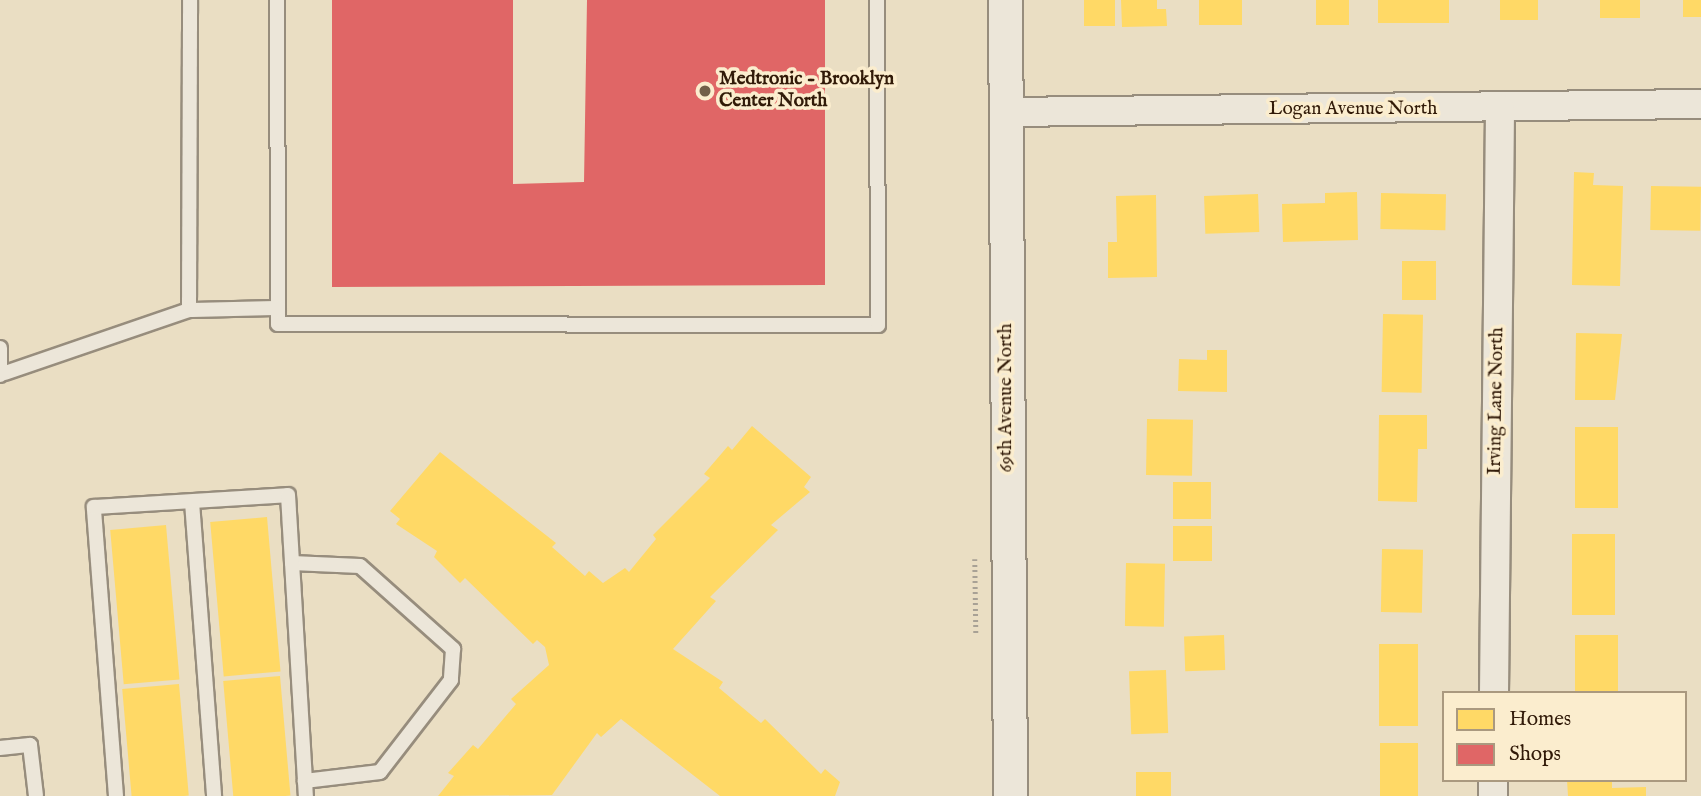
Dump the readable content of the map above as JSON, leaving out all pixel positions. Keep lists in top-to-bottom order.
{
  "streets": {
    "street": ["Logan Avenue North", "69th Avenue North", "Irving Lane North"]
  },
  "crossings": [
    ["Logan Avenue North", "69th Avenue North"],
    ["Logan Avenue North", "Irving Lane North"]
  ],
  "places": ["Medtronic - Brooklyn Center North"],
  "legend": ["Homes", "Shops"]
}
